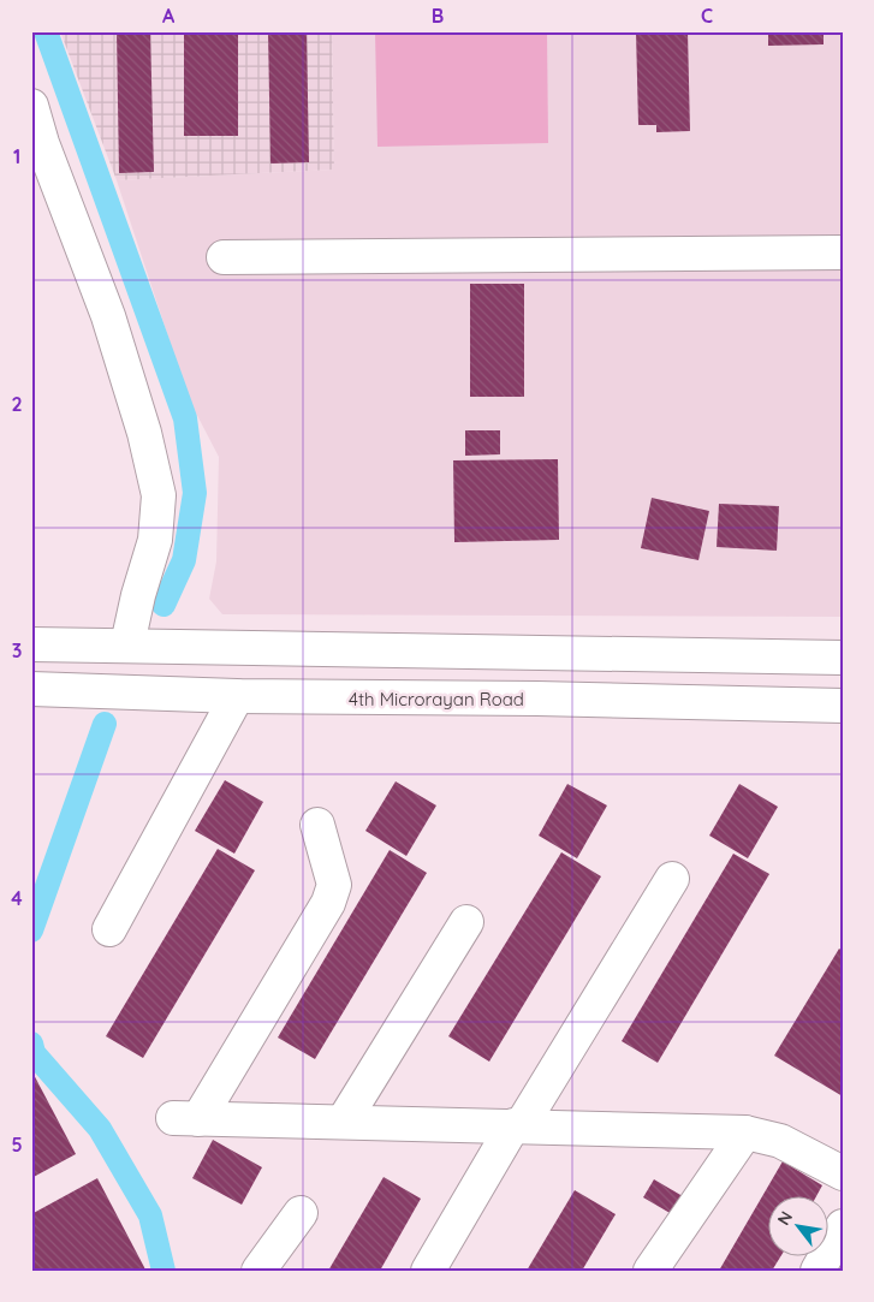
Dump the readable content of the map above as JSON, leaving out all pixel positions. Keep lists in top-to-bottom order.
{
  "streets": {
    "main road": ["4th Microrayan Road"]
  },
  "north": "top left",
  "grid": {
    "columns": ["A", "B", "C"],
    "rows": [
      "1",
      "2",
      "3",
      "4",
      "5"
    ]
  }
}
